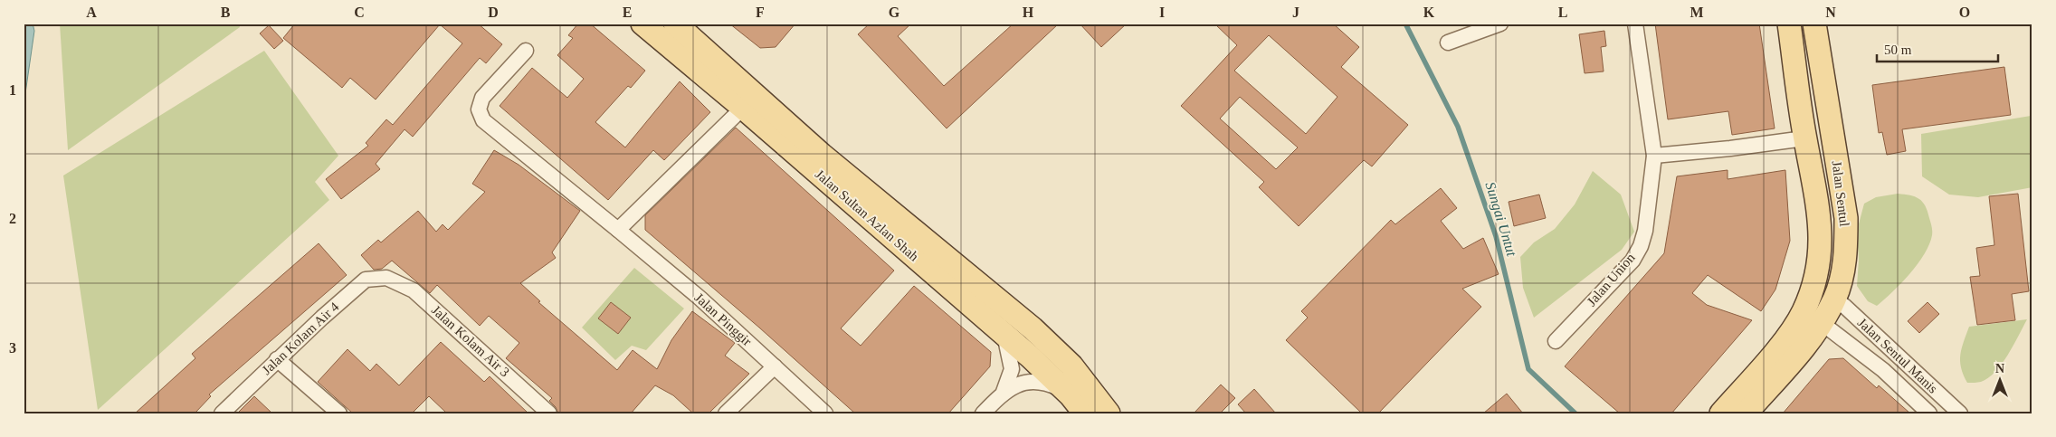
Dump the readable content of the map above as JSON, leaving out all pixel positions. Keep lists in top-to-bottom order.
{
  "streets": {
    "main road": ["Jalan Sentul", "Jalan Sultan Azlan Shah"],
    "street": [
      "Jalan Union",
      "Jalan Pinggir",
      "Jalan Kolam Air 4",
      "Jalan Kolam Air 3",
      "Jalan Sentul Manis"
    ]
  },
  "crossings": [
    ["Jalan Sentul", "Jalan Sentul Manis"],
    ["Jalan Kolam Air 4", "Jalan Kolam Air 3"]
  ],
  "water": ["Sungai Untut"],
  "scale_bar": "50 m",
  "north": "top",
  "grid": {
    "columns": [
      "A",
      "B",
      "C",
      "D",
      "E",
      "F",
      "G",
      "H",
      "I",
      "J",
      "K",
      "L",
      "M",
      "N",
      "O"
    ],
    "rows": ["1", "2", "3"]
  }
}
